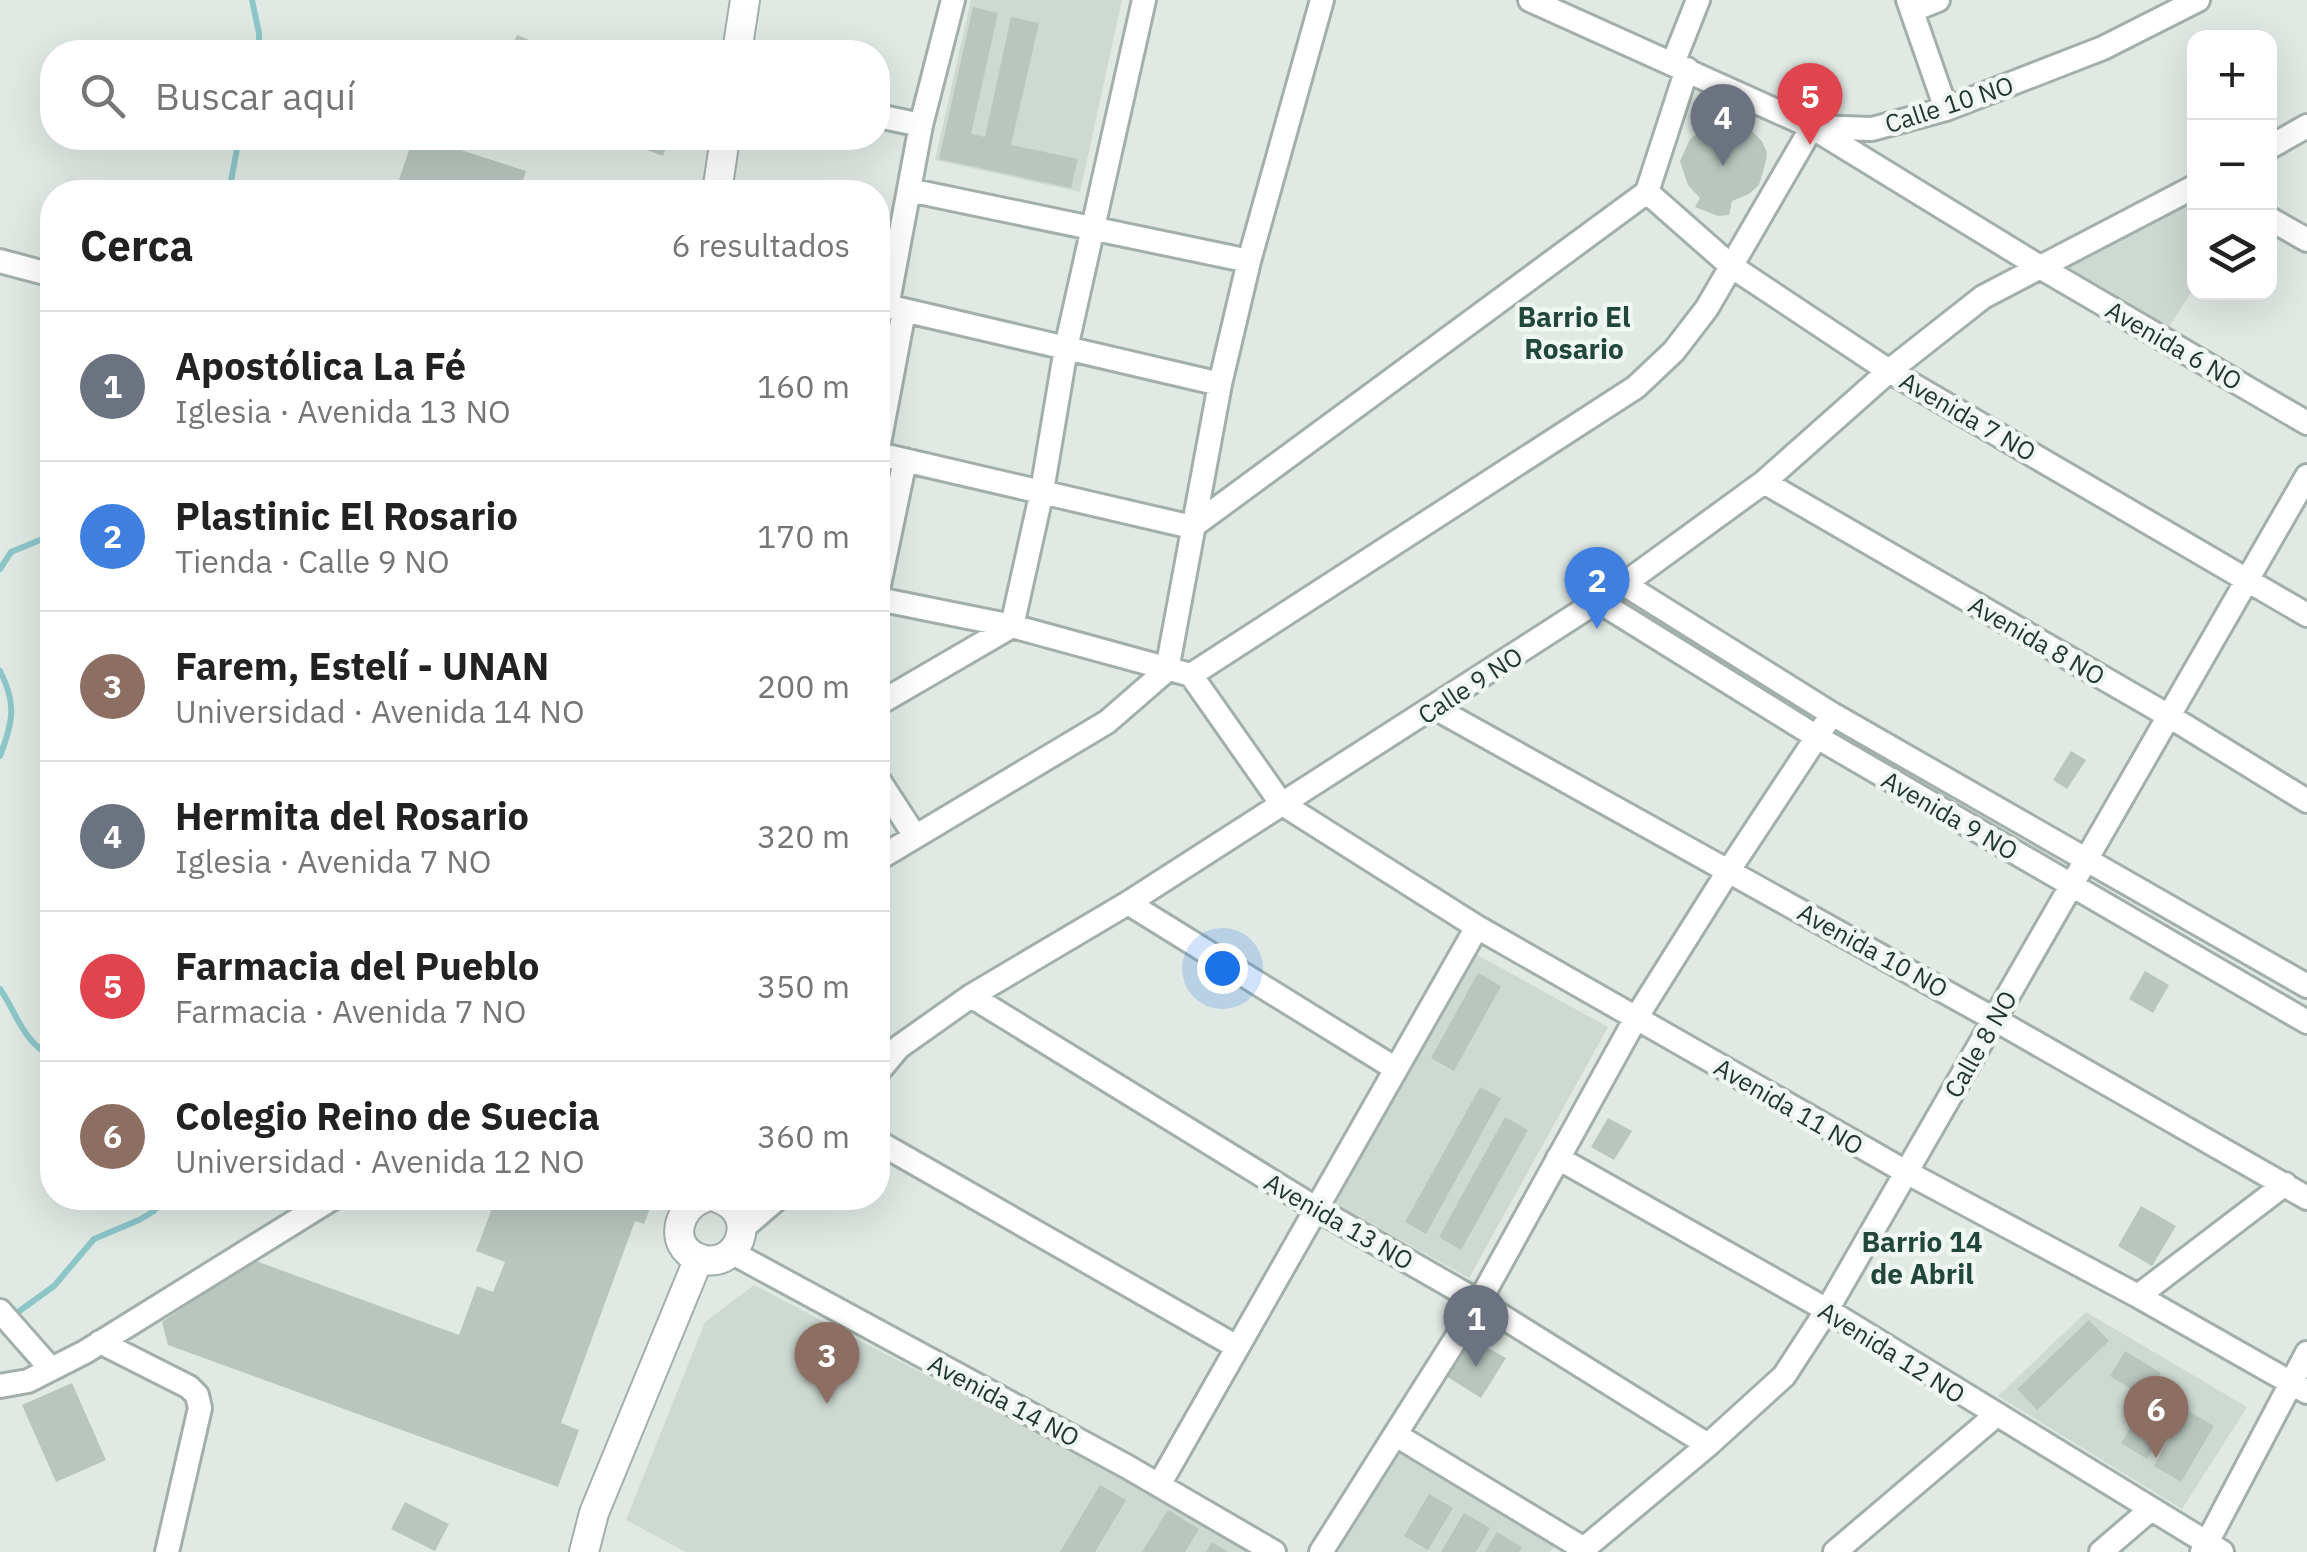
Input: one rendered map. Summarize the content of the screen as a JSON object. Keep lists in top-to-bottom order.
{
  "streets": {
    "street": [
      "Calle 10 NO",
      "Avenida 6 NO",
      "Avenida 7 NO",
      "Avenida 8 NO",
      "Calle 9 NO",
      "Avenida 9 NO",
      "Avenida 10 NO",
      "Calle 8 NO",
      "Avenida 11 NO",
      "Avenida 13 NO",
      "Avenida 12 NO",
      "Avenida 14 NO"
    ]
  },
  "crossings": [
    ["Avenida 6 NO", "Calle 9 NO"],
    ["Avenida 7 NO", "Calle 9 NO"],
    ["Avenida 7 NO", "Calle 8 NO"],
    ["Avenida 8 NO", "Calle 9 NO"],
    ["Avenida 8 NO", "Calle 8 NO"],
    ["Calle 9 NO", "Avenida 9 NO"],
    ["Calle 9 NO", "Avenida 10 NO"],
    ["Calle 9 NO", "Avenida 11 NO"],
    ["Calle 9 NO", "Avenida 13 NO"],
    ["Avenida 9 NO", "Calle 8 NO"],
    ["Avenida 10 NO", "Calle 8 NO"],
    ["Calle 8 NO", "Avenida 11 NO"],
    ["Calle 8 NO", "Avenida 13 NO"],
    ["Calle 8 NO", "Avenida 12 NO"]
  ],
  "districts": ["Barrio El Rosario", "Barrio 14 de Abril"],
  "page": {
    "map_buttons": ["+", "−"],
    "search": "Buscar aquí",
    "pins": [
      "5",
      "4",
      "2",
      "1",
      "3",
      "6"
    ],
    "heading": ["Cerca", "6 resultados"],
    "list": [
      {
        "mark": "1",
        "name": "Apostólica La Fé",
        "note": "Iglesia · Avenida 13 NO",
        "value": "160 m"
      },
      {
        "mark": "2",
        "name": "Plastinic El Rosario",
        "note": "Tienda · Calle 9 NO",
        "value": "170 m"
      },
      {
        "mark": "3",
        "name": "Farem, Estelí - UNAN",
        "note": "Universidad · Avenida 14 NO",
        "value": "200 m"
      },
      {
        "mark": "4",
        "name": "Hermita del Rosario",
        "note": "Iglesia · Avenida 7 NO",
        "value": "320 m"
      },
      {
        "mark": "5",
        "name": "Farmacia del Pueblo",
        "note": "Farmacia · Avenida 7 NO",
        "value": "350 m"
      },
      {
        "mark": "6",
        "name": "Colegio Reino de Suecia",
        "note": "Universidad · Avenida 12 NO",
        "value": "360 m"
      }
    ]
  }
}
